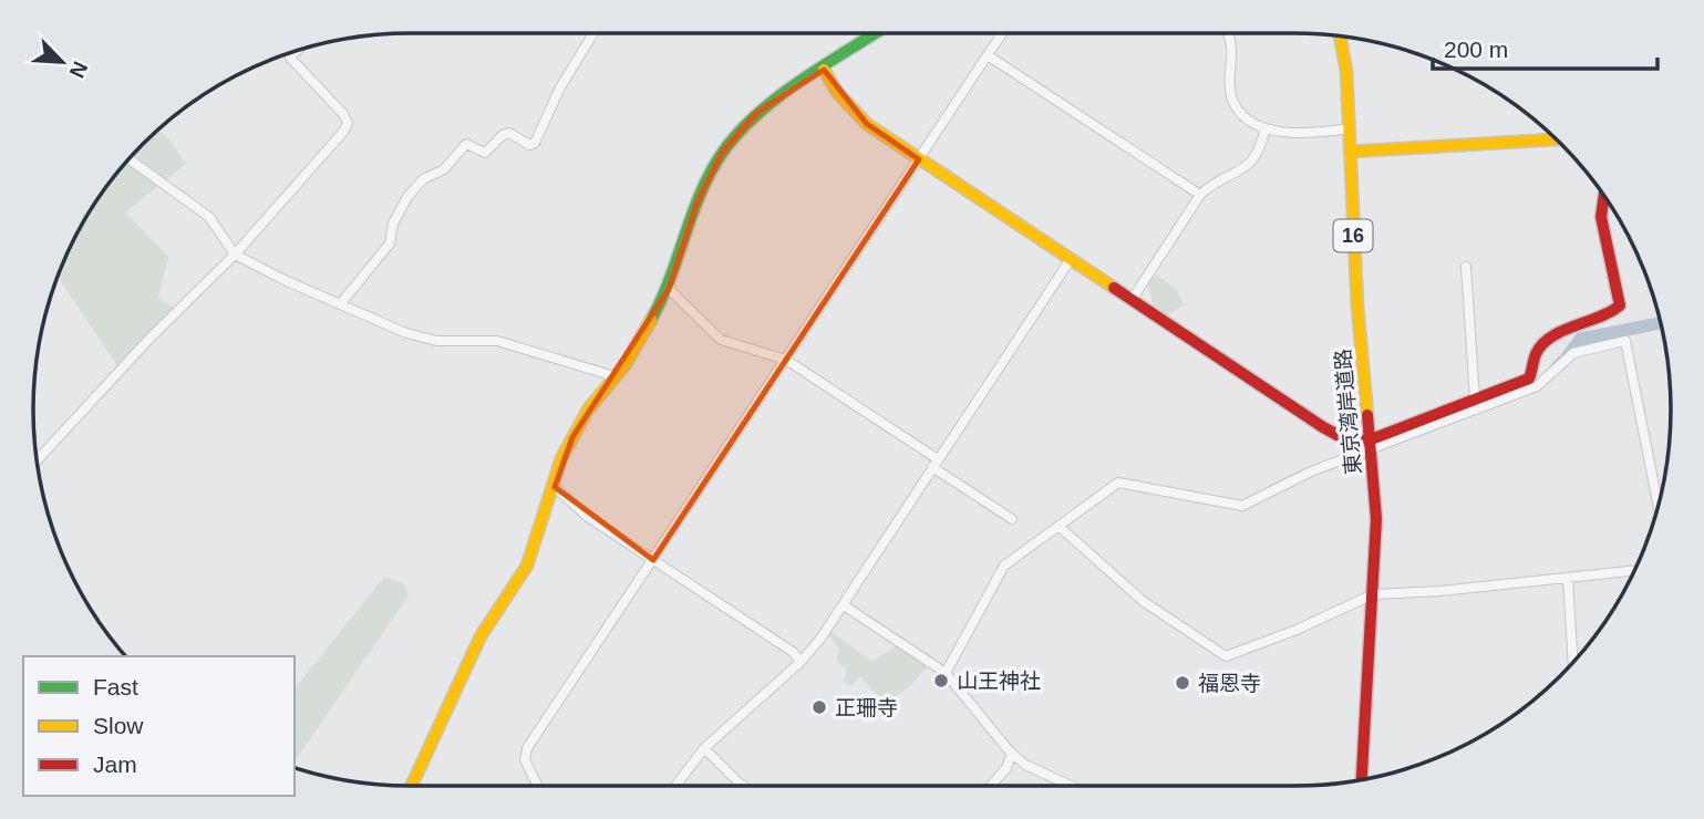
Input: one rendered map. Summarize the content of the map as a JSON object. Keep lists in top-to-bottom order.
{
  "streets": {
    "main road": ["16", "東京湾岸道路"]
  },
  "places": ["山王神社", "福恩寺", "正珊寺"],
  "legend": ["Fast", "Slow", "Jam"],
  "scale_bar": "200 m",
  "north": "bottom right"
}
